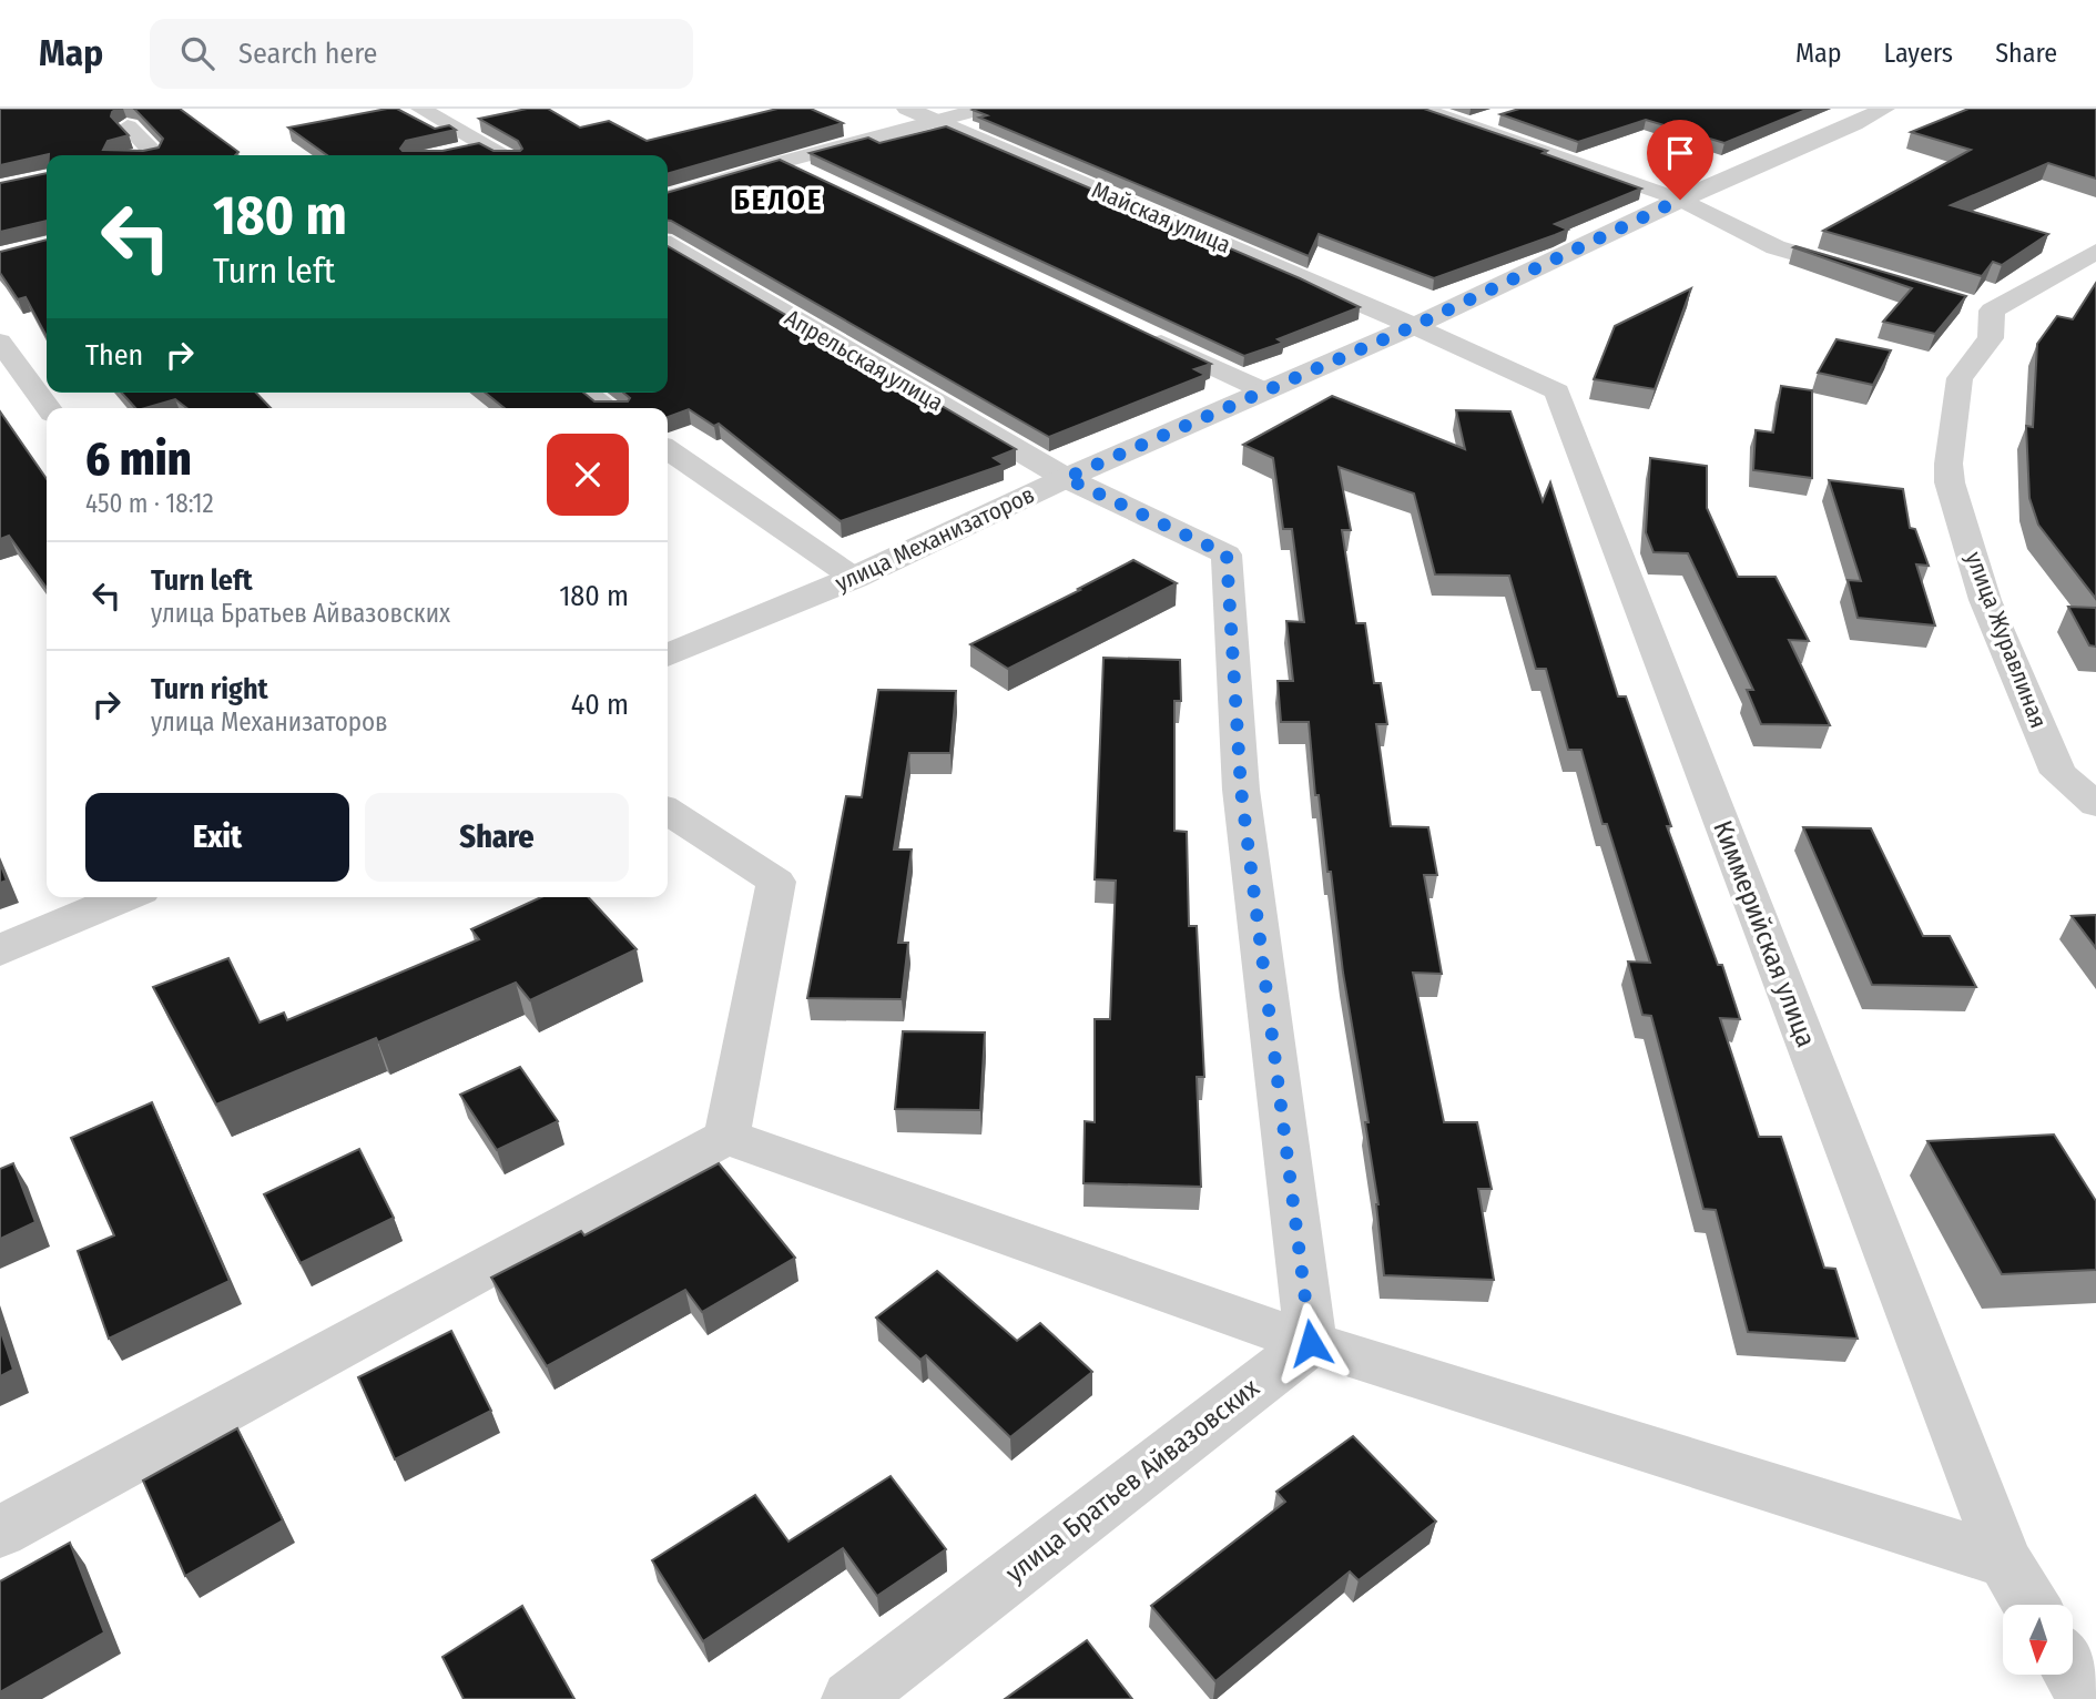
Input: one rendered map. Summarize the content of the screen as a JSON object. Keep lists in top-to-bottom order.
{
  "streets": {
    "street": [
      "Майская улица",
      "Апрельская улица",
      "улица Механизаторов",
      "улица Журавлиная",
      "Киммерийская улица",
      "улица Братьев Айвазовских"
    ]
  },
  "crossings": [
    ["Майская улица", "улица Механизаторов"],
    ["Майская улица", "Киммерийская улица"],
    ["Апрельская улица", "улица Механизаторов"],
    ["улица Механизаторов", "Киммерийская улица"]
  ],
  "districts": ["БЕЛОЕ"],
  "north": "bottom",
  "page": {
    "header": "Map",
    "search": "Search here",
    "nav": ["Map", "Layers", "Share"],
    "turn": ["180 m", "Turn left"],
    "then": "Then",
    "heading": ["6 min", "450 m · 18:12"],
    "list": [
      {
        "name": "Turn left",
        "note": "улица Братьев Айвазовских",
        "value": "180 m"
      },
      {
        "name": "Turn right",
        "note": "улица Механизаторов",
        "value": "40 m"
      }
    ],
    "buttons": ["Exit", "Share"]
  }
}
